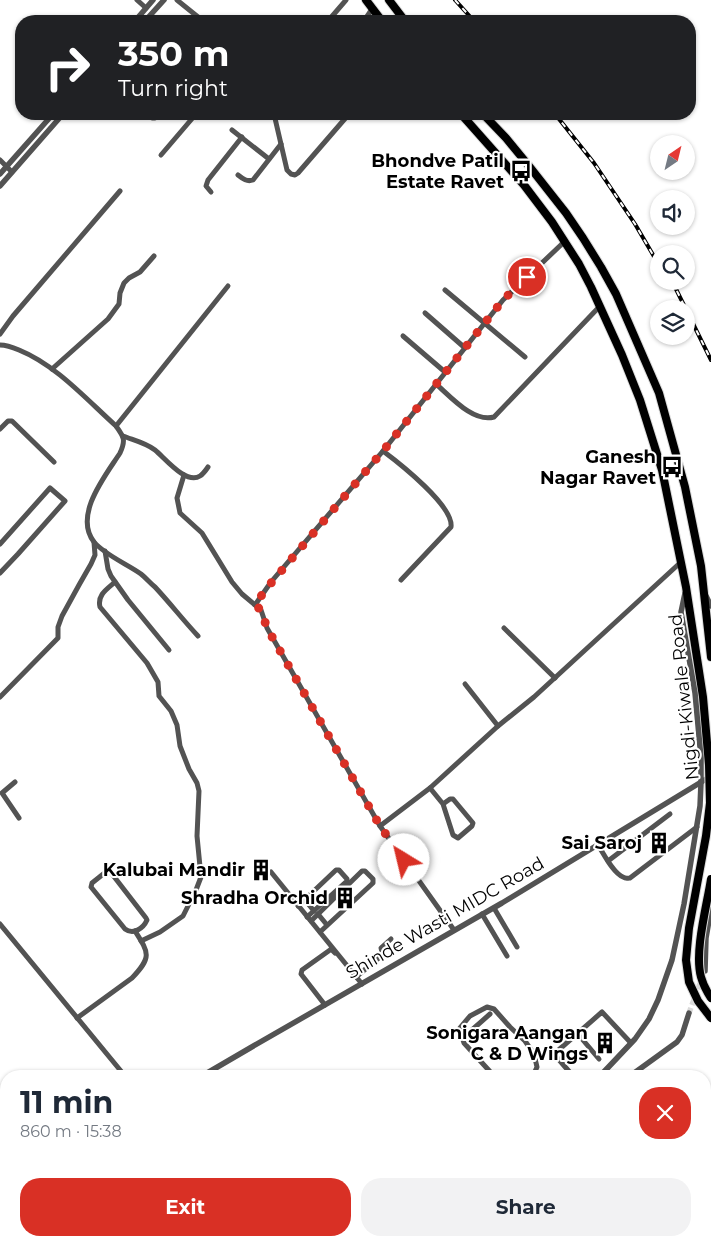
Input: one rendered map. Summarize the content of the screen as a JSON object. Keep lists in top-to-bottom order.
{
  "streets": {
    "main road": ["Nigdi-Kiwale Road"],
    "street": ["Shinde Wasti MIDC Road"]
  },
  "places": {
    "bus stop": ["Bhondve Patil Estate Ravet", "Ganesh Nagar Ravet"],
    "building": [
      "Sai Saroj",
      "Kalubai Mandir",
      "Shradha Orchid",
      "Sonigara Aangan C & D Wings"
    ]
  },
  "north": "top right",
  "page": {
    "turn": ["350 m", "Turn right"],
    "heading": ["11 min", "860 m · 15:38"],
    "buttons": ["Exit", "Share"]
  }
}
